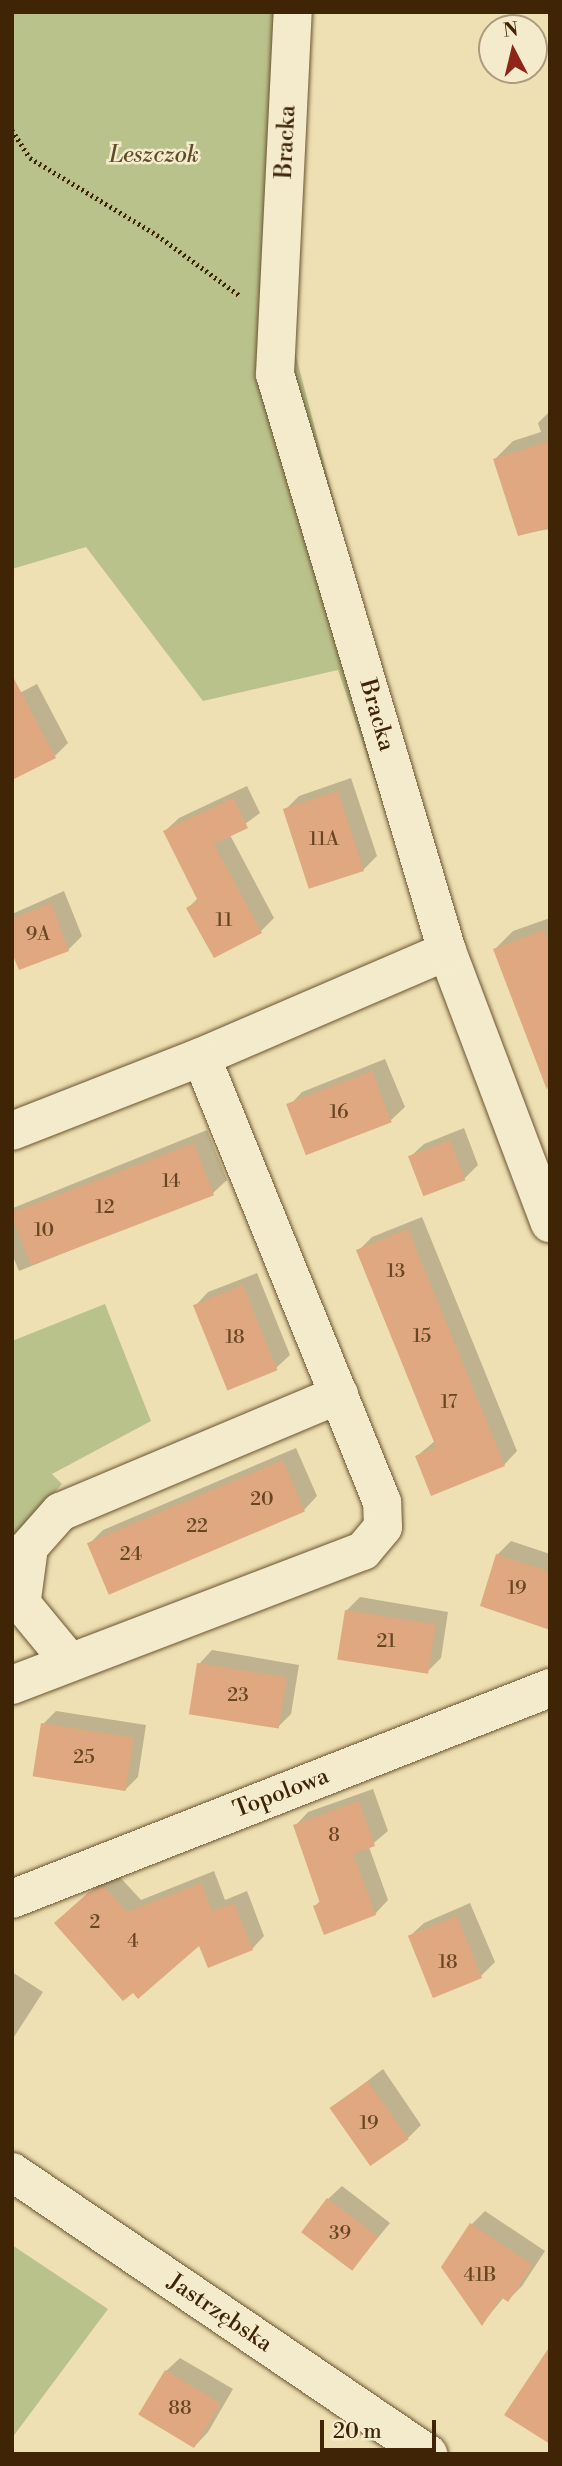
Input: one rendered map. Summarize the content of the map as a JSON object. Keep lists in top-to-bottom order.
{
  "streets": {
    "street": ["Bracka", "Topolowa", "Jastrzębska"]
  },
  "parks": ["Leszczok"],
  "house_numbers": [
    "11A",
    "11",
    "9A",
    "16",
    "14",
    "12",
    "10",
    "13",
    "15",
    "18",
    "17",
    "20",
    "22",
    "24",
    "19",
    "21",
    "23",
    "25",
    "8",
    "2",
    "4",
    "18",
    "19",
    "39",
    "41B",
    "88"
  ],
  "scale_bar": "20 m",
  "north": "top"
}
